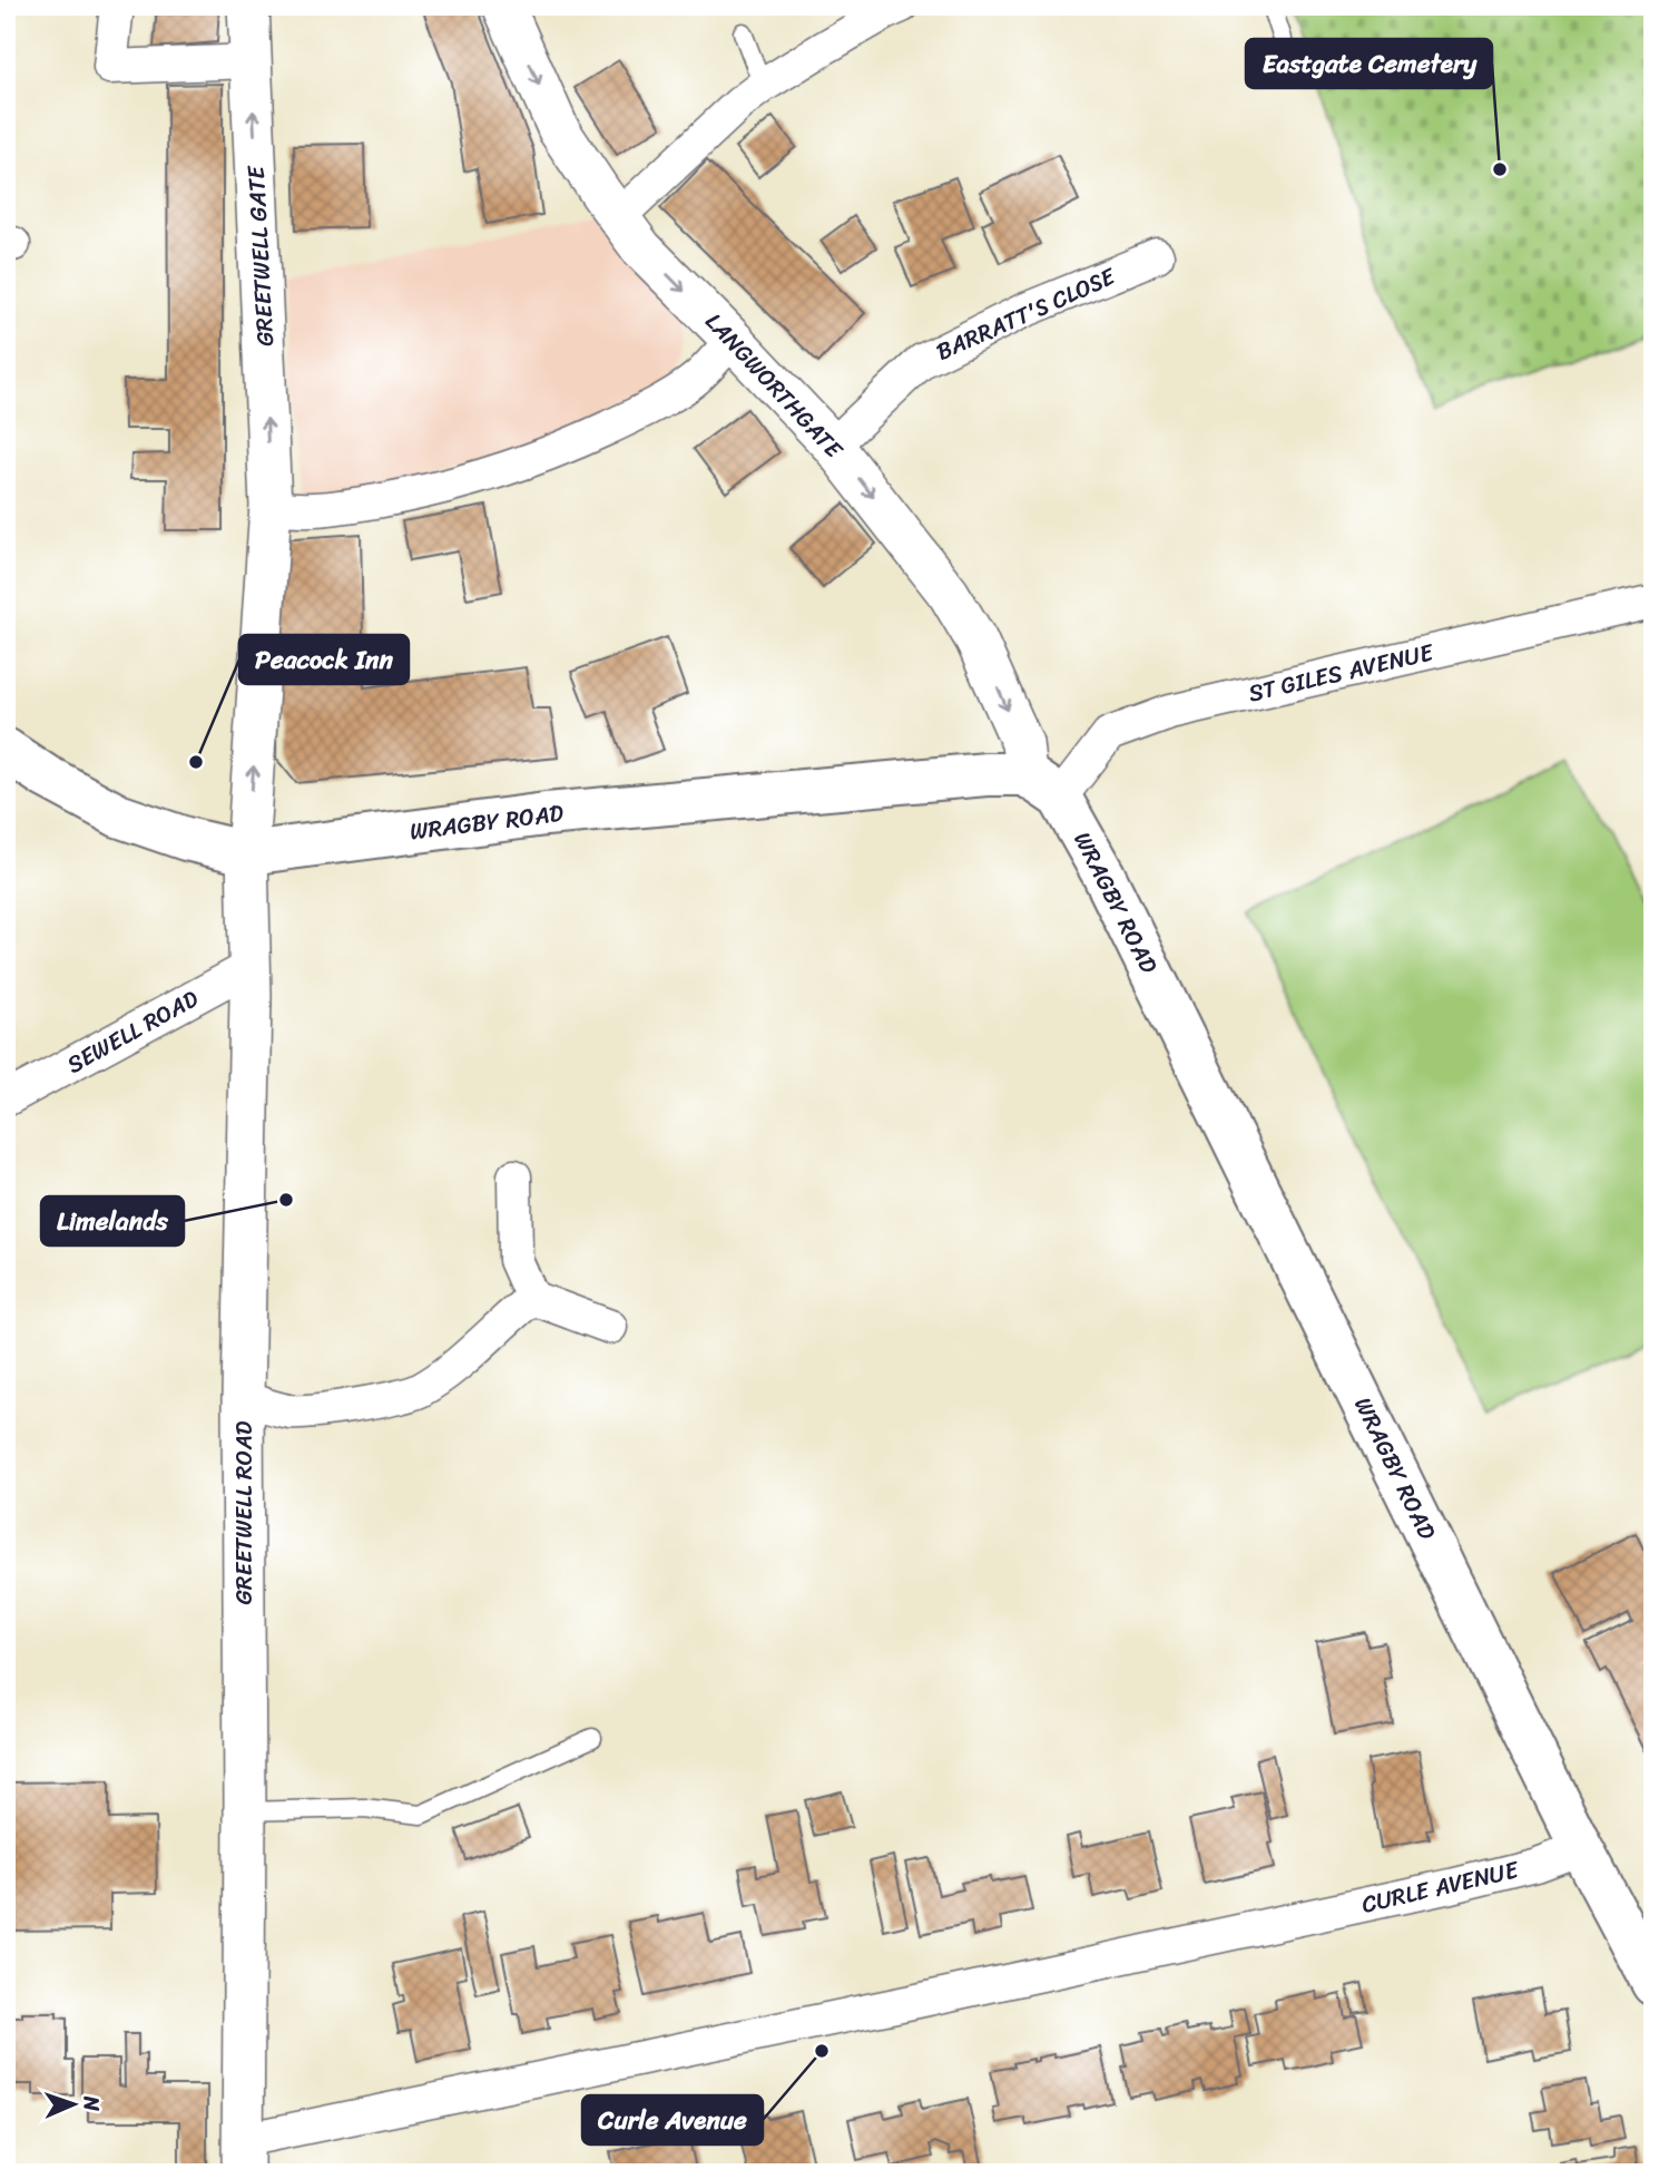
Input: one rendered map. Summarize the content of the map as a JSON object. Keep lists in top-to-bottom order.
{
  "streets": {
    "main road": ["WRAGBY ROAD"],
    "street": [
      "GREETWELL GATE",
      "BARRATT'S CLOSE",
      "LANGWORTHGATE",
      "ST GILES AVENUE",
      "SEWELL ROAD",
      "GREETWELL ROAD",
      "CURLE AVENUE"
    ]
  },
  "crossings": [
    ["GREETWELL GATE", "WRAGBY ROAD"],
    ["GREETWELL GATE", "GREETWELL ROAD"],
    ["BARRATT'S CLOSE", "LANGWORTHGATE"],
    ["LANGWORTHGATE", "WRAGBY ROAD"],
    ["ST GILES AVENUE", "WRAGBY ROAD"],
    ["WRAGBY ROAD", "GREETWELL ROAD"],
    ["WRAGBY ROAD", "CURLE AVENUE"],
    ["SEWELL ROAD", "GREETWELL ROAD"],
    ["GREETWELL ROAD", "CURLE AVENUE"]
  ],
  "one_way": ["GREETWELL GATE", "LANGWORTHGATE"],
  "places": [
    "Eastgate Cemetery",
    "Peacock Inn",
    "Limelands",
    "Curle Avenue"
  ],
  "north": "right"
}
